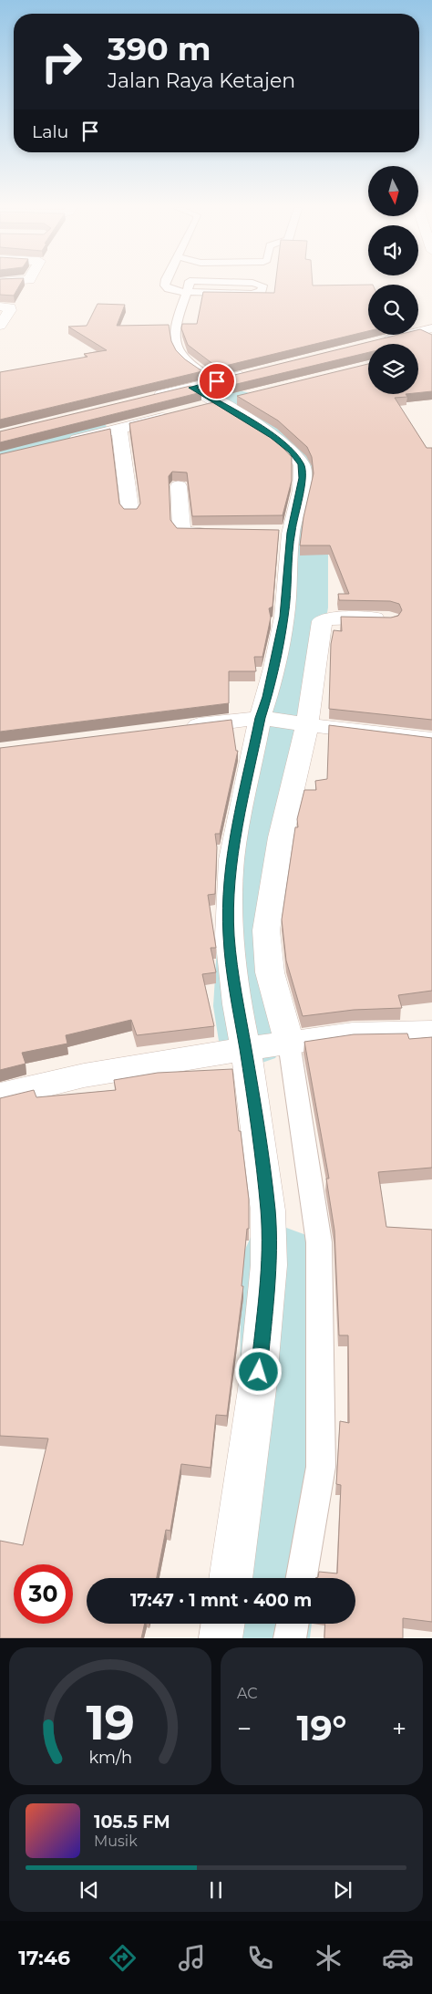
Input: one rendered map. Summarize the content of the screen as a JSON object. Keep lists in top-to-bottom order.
{
  "north": "bottom",
  "page": {
    "turn": ["390 m", "Jalan Raya Ketajen"],
    "then": "Lalu",
    "limit": "30",
    "trip": "17:47 · 1 mnt · 400 m",
    "tile": "AC",
    "heat": ["−", "19°", "+"],
    "song": ["105.5 FM", "Musik"],
    "tabs": "17:46",
    "gauge": ["19", "km/h"]
  }
}
